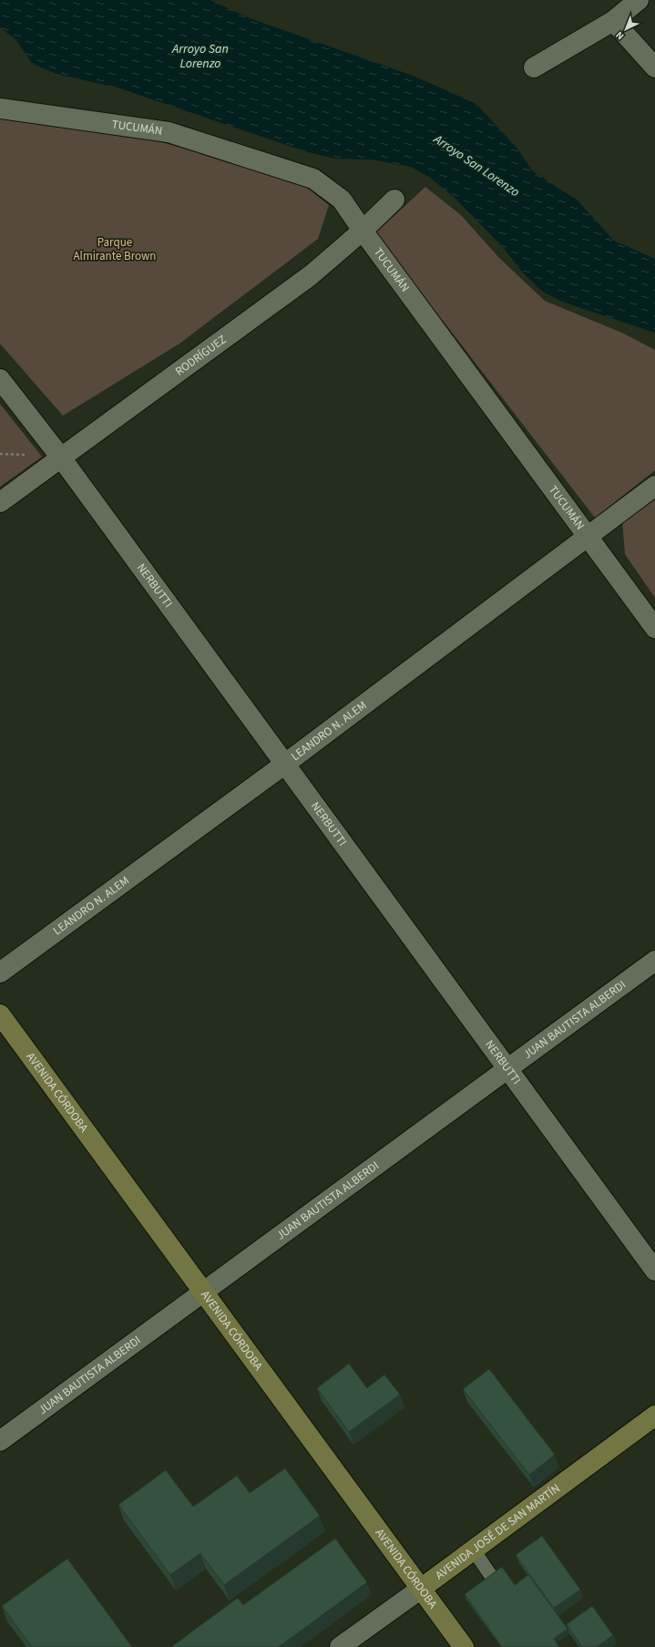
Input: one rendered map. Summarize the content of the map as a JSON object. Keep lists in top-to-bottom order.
{
  "streets": {
    "main road": ["AVENIDA CÓRDOBA", "AVENIDA JOSÉ DE SAN MARTÍN"],
    "street": [
      "TUCUMÁN",
      "RODRÍGUEZ",
      "NERBUTTI",
      "LEANDRO N. ALEM",
      "JUAN BAUTISTA ALBERDI"
    ]
  },
  "crossings": [
    ["TUCUMÁN", "RODRÍGUEZ"],
    ["TUCUMÁN", "LEANDRO N. ALEM"],
    ["RODRÍGUEZ", "NERBUTTI"],
    ["NERBUTTI", "LEANDRO N. ALEM"],
    ["NERBUTTI", "JUAN BAUTISTA ALBERDI"],
    ["JUAN BAUTISTA ALBERDI", "AVENIDA CÓRDOBA"],
    ["AVENIDA CÓRDOBA", "AVENIDA JOSÉ DE SAN MARTÍN"]
  ],
  "water": ["Arroyo San Lorenzo"],
  "parks": ["Parque Almirante Brown"],
  "north": "bottom left"
}
